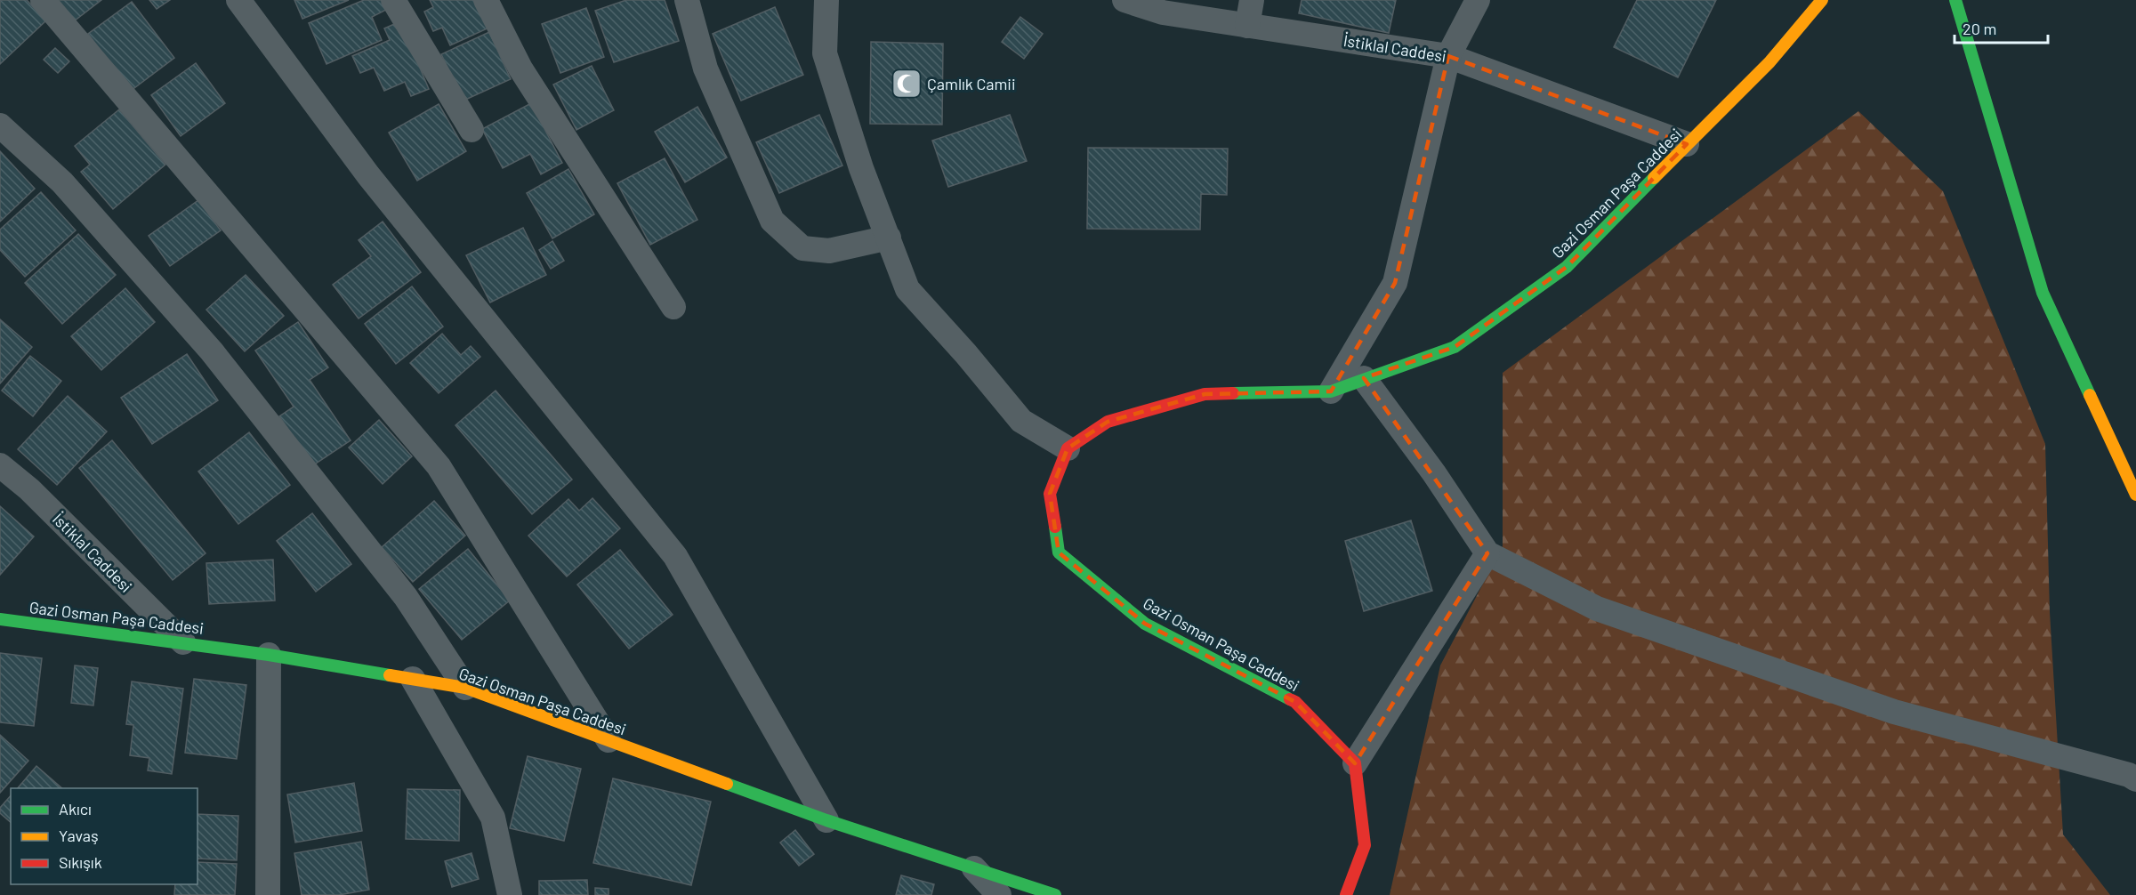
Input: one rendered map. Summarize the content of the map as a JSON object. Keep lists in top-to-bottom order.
{
  "streets": {
    "street": ["İstiklal Caddesi", "Gazi Osman Paşa Caddesi"]
  },
  "crossings": [
    ["İstiklal Caddesi", "Gazi Osman Paşa Caddesi"]
  ],
  "places": {
    "mosque": ["Çamlık Camii"]
  },
  "legend": ["Akıcı", "Yavaş", "Sıkışık"],
  "scale_bar": "20 m"
}
